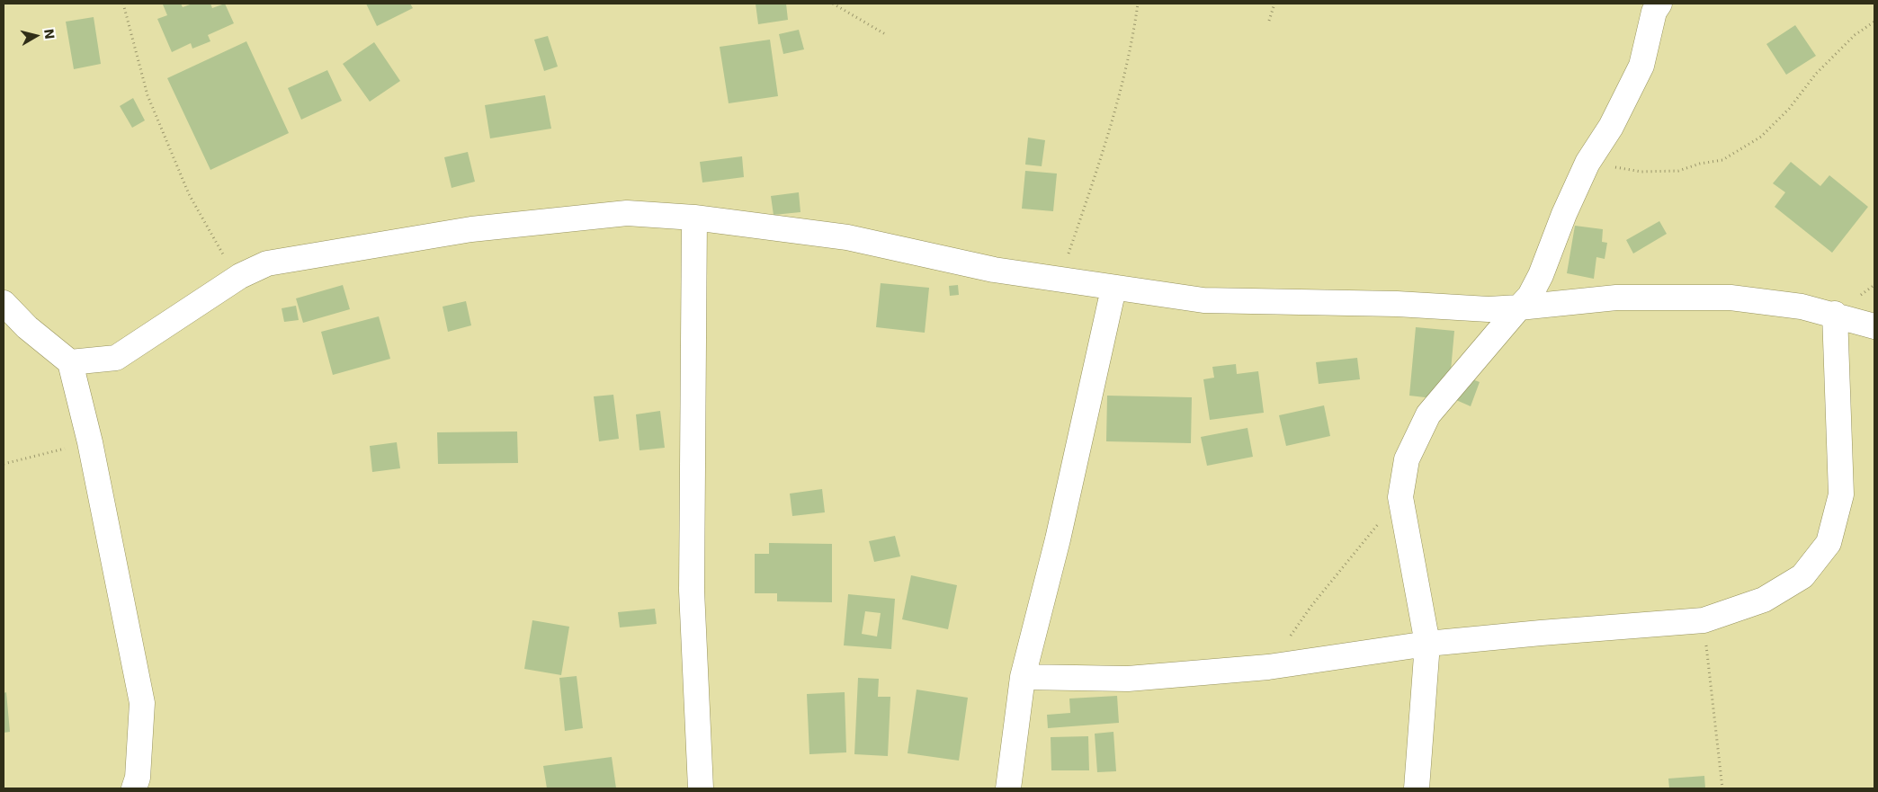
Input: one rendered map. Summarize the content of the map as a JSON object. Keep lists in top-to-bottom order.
{
  "north": "right"
}
